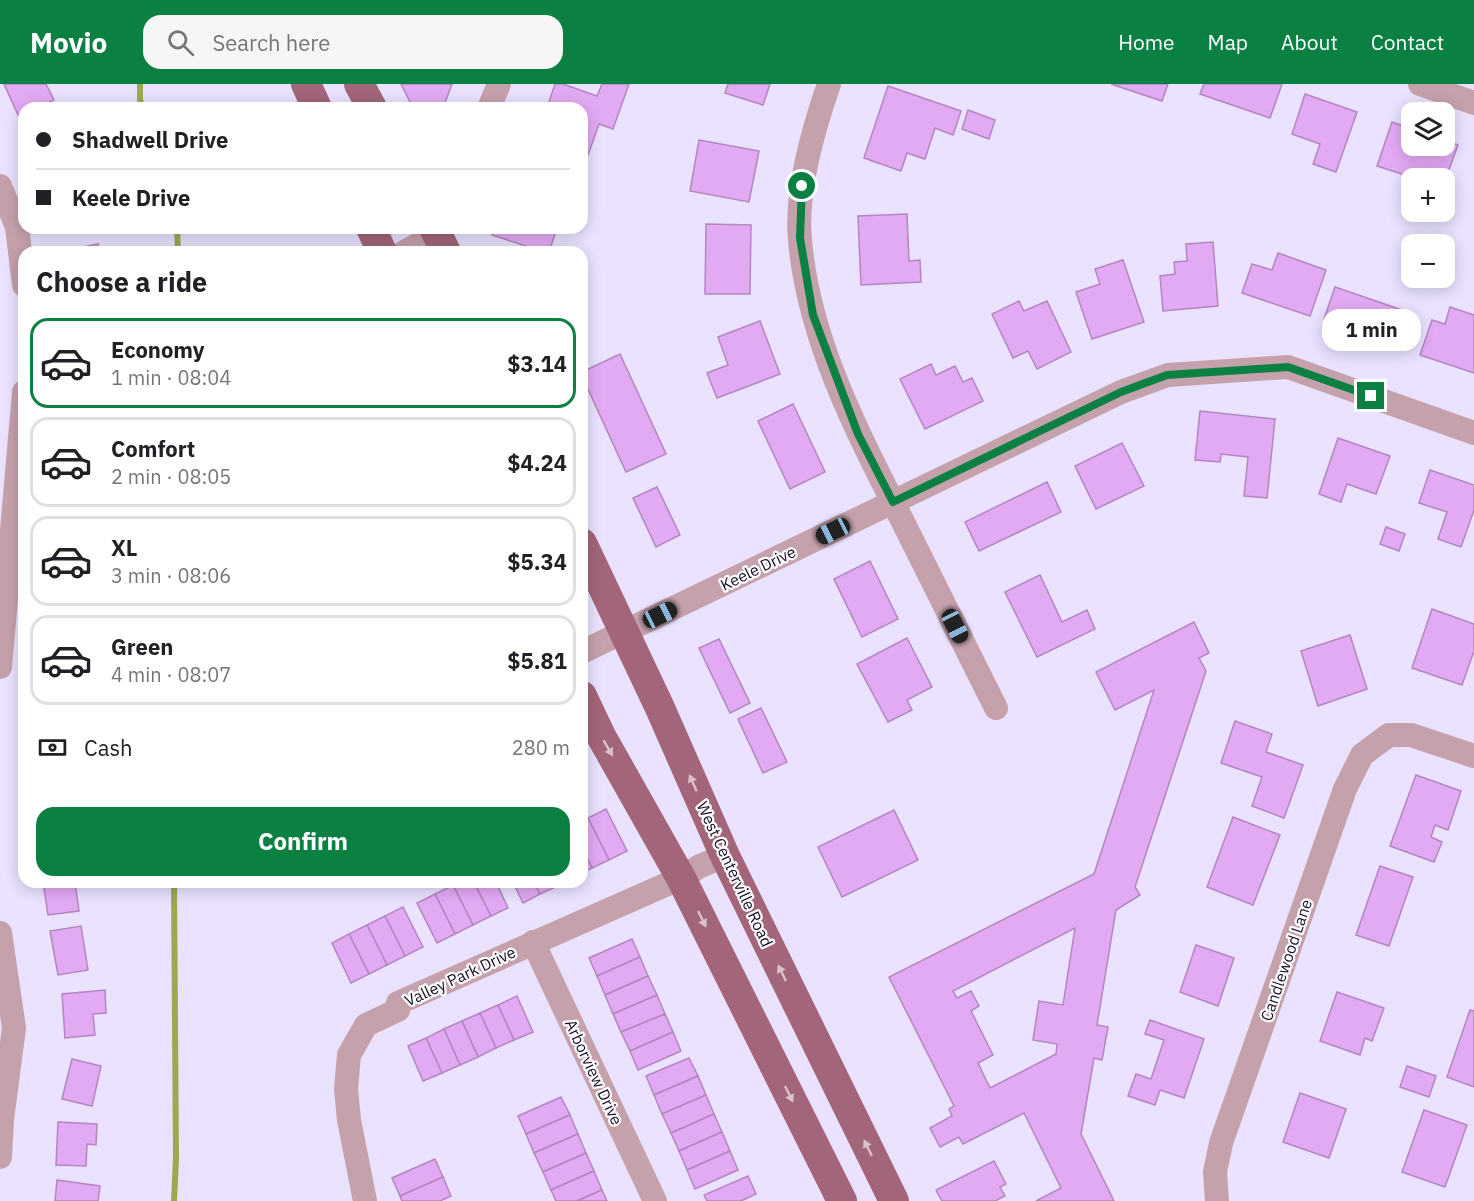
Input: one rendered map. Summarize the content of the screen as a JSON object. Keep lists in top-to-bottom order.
{
  "streets": {
    "main road": ["West Centerville Road"],
    "street": [
      "Keele Drive",
      "Candlewood Lane",
      "Valley Park Drive",
      "Arborview Drive"
    ]
  },
  "crossings": [
    ["Keele Drive", "West Centerville Road"],
    ["West Centerville Road", "Valley Park Drive"],
    ["Valley Park Drive", "Arborview Drive"]
  ],
  "page": {
    "header": "Movio",
    "search": "Search here",
    "nav": [
      "Home",
      "Map",
      "About",
      "Contact"
    ],
    "map_buttons": ["+", "−"],
    "banner": ["Shadwell Drive", "Keele Drive"],
    "heading": "Choose a ride",
    "bubble": "1 min",
    "list": [
      {
        "name": "Economy",
        "note": "1 min · 08:04",
        "value": "$3.14"
      },
      {
        "name": "Comfort",
        "note": "2 min · 08:05",
        "value": "$4.24"
      },
      {
        "name": "XL",
        "note": "3 min · 08:06",
        "value": "$5.34"
      },
      {
        "name": "Green",
        "note": "4 min · 08:07",
        "value": "$5.81"
      }
    ],
    "pay": ["Cash", "280 m"],
    "buttons": "Confirm"
  }
}
